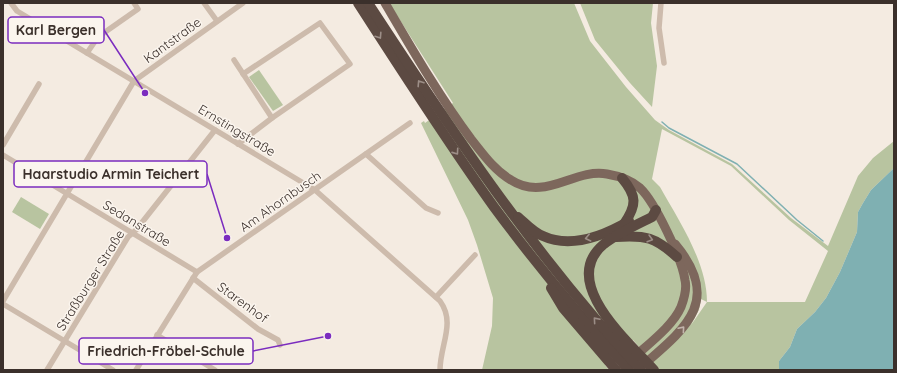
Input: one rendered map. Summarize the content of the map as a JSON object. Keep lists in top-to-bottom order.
{
  "streets": {
    "street": [
      "Kantstraße",
      "Ernstingstraße",
      "Am Ahornbusch",
      "Sedanstraße",
      "Straßburger Straße",
      "Starenhof"
    ]
  },
  "crossings": [
    ["Kantstraße", "Ernstingstraße"],
    ["Ernstingstraße", "Am Ahornbusch"],
    ["Ernstingstraße", "Straßburger Straße"],
    ["Am Ahornbusch", "Sedanstraße"],
    ["Am Ahornbusch", "Starenhof"],
    ["Sedanstraße", "Straßburger Straße"]
  ],
  "places": ["Karl Bergen", "Haarstudio Armin Teichert", "Friedrich-Fröbel-Schule"]
}
